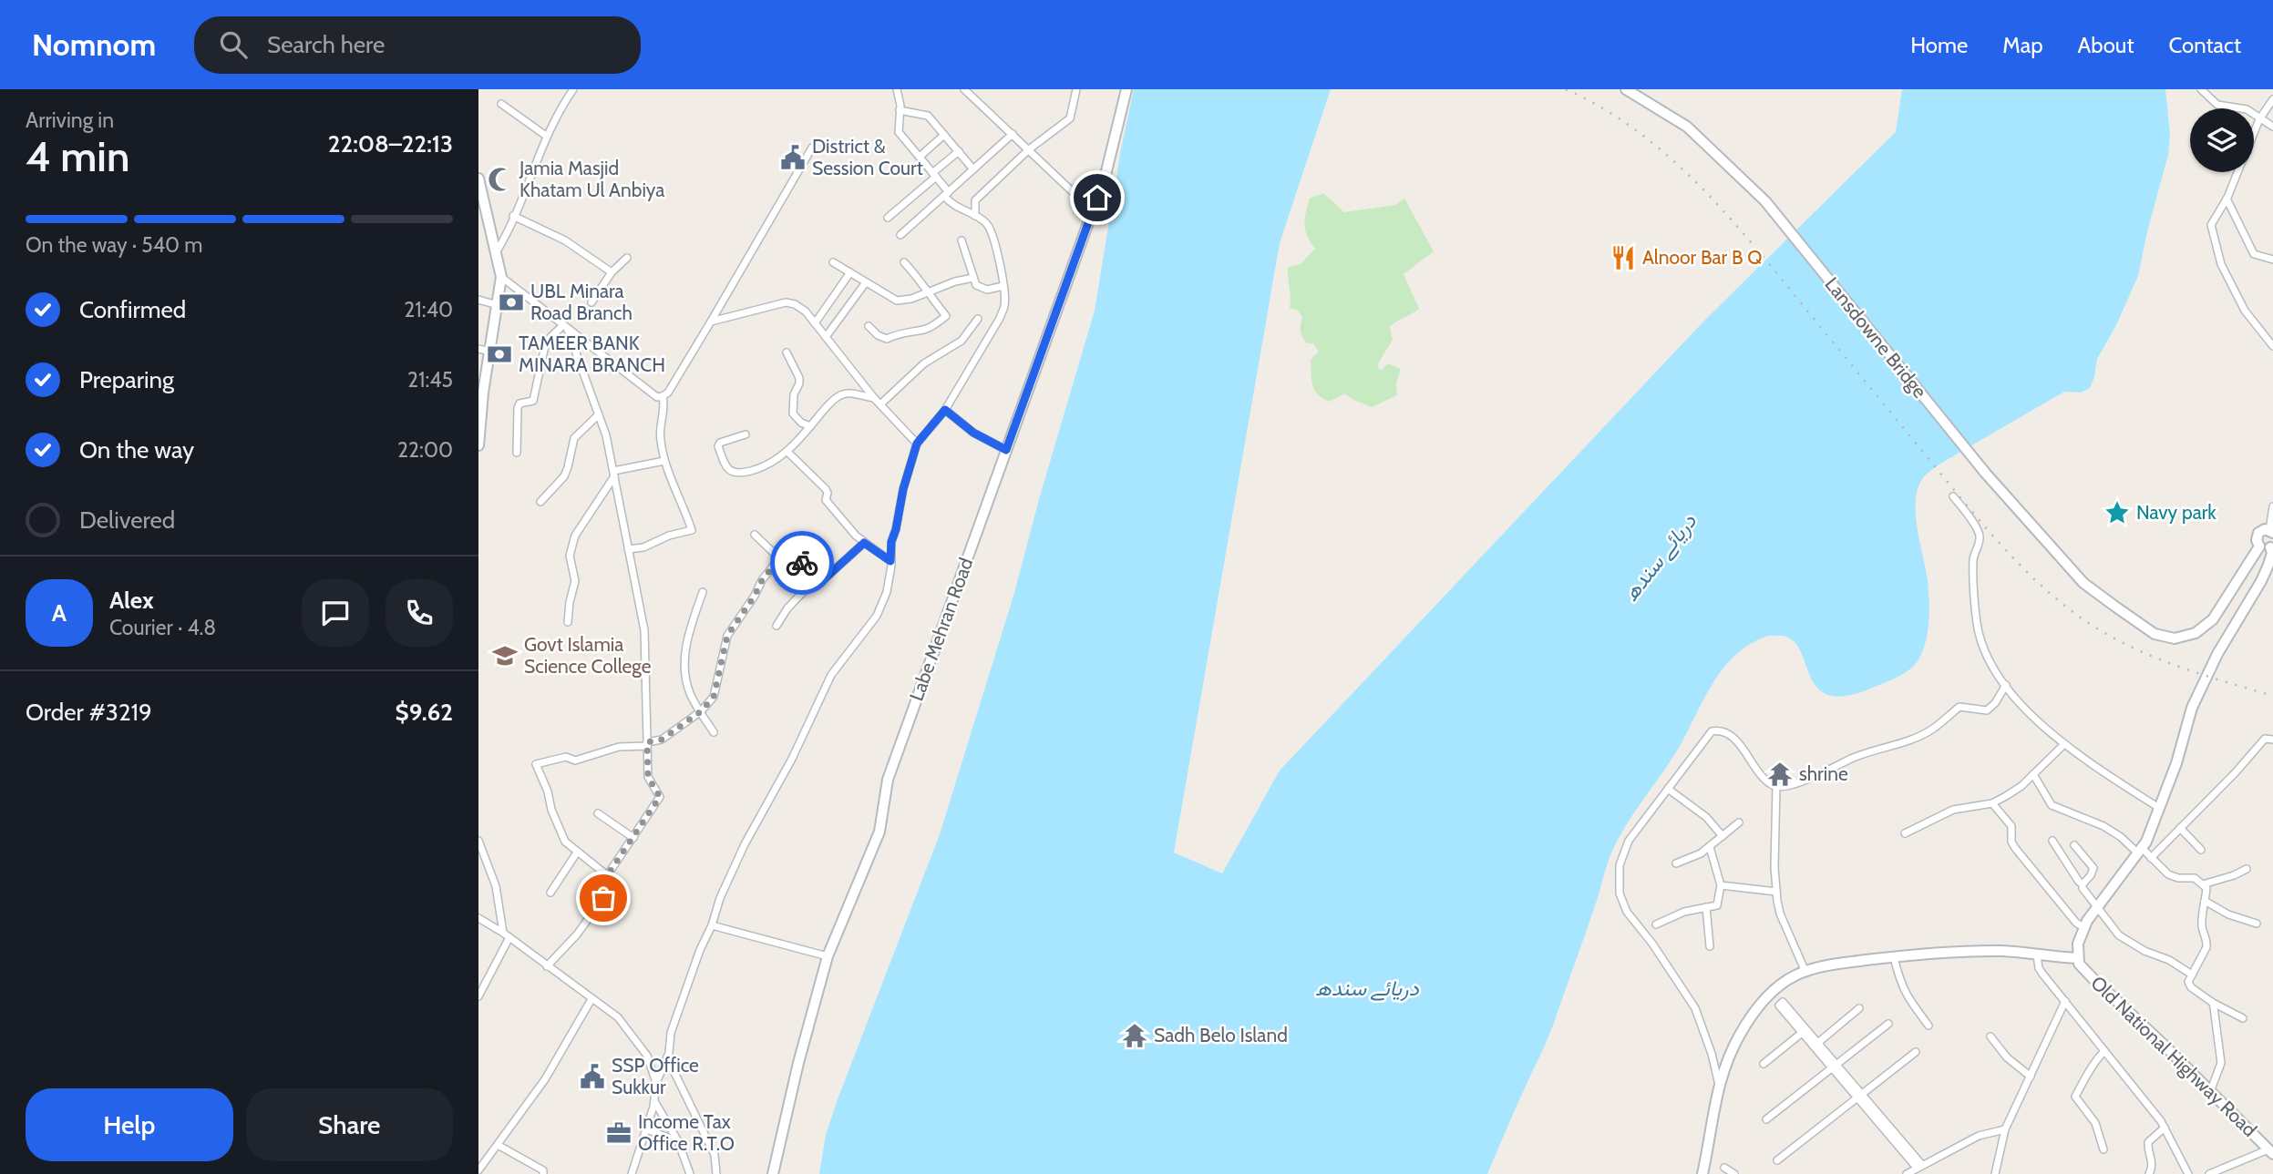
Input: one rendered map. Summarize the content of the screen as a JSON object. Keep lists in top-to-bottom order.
{
  "streets": {
    "main road": ["Lansdowne Bridge", "Labe Mehran Road", "Old National Highway Road"]
  },
  "crossings": [
    ["Lansdowne Bridge", "Old National Highway Road"]
  ],
  "water": ["دریائے سندھ"],
  "places": {
    "public building": ["District & Session Court", "SSP Office Sukkur"],
    "mosque": ["Jamia Masjid Khatam Ul Anbiya"],
    "restaurant": ["Alnoor Bar B Q"],
    "bank": ["UBL Minara Road Branch", "TAMEER BANK MINARA BRANCH"],
    "place": ["Navy park"],
    "school or university": ["Govt Islamia Science College"],
    "temple": ["shrine", "Sadh Belo Island"],
    "office": ["Income Tax Office R.T.O"]
  },
  "page": {
    "header": "Nomnom",
    "search": "Search here",
    "nav": [
      "Home",
      "Map",
      "About",
      "Contact"
    ],
    "heading": ["4 min", "Arriving in", "22:08–22:13"],
    "panel": [
      "Alex",
      "Courier · 4.8",
      "Order #3219",
      "$9.62"
    ],
    "bar": "On the way · 540 m",
    "list": [
      ["Confirmed", "21:40"],
      ["Preparing", "21:45"],
      ["On the way", "22:00"],
      "Delivered"
    ],
    "round": "A",
    "buttons": ["Help", "Share"]
  }
}
